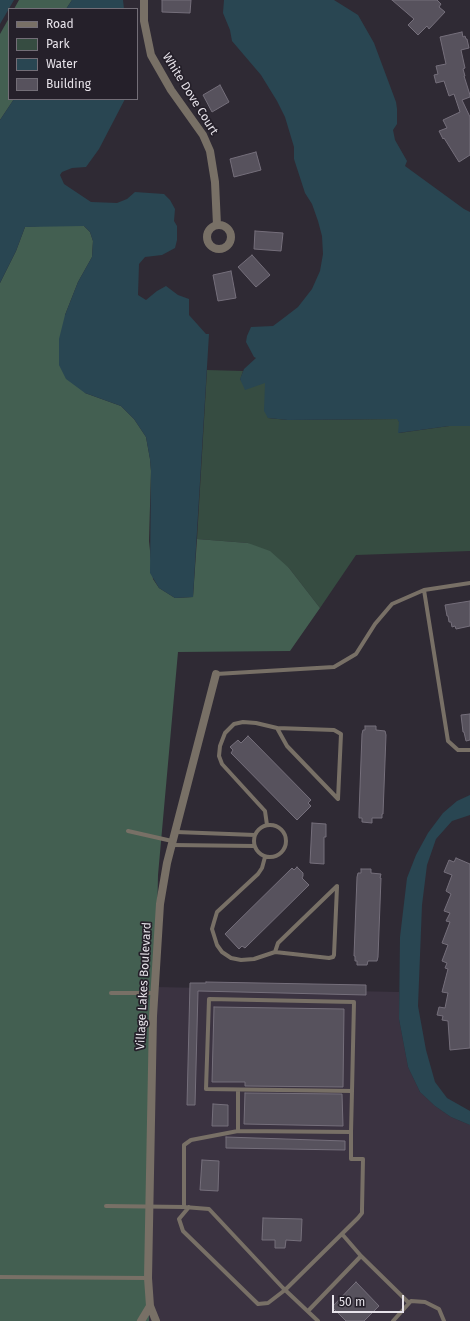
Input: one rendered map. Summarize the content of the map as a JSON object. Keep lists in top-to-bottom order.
{
  "streets": {
    "street": ["White Dove Court", "Village Lakes Boulevard"]
  },
  "legend": [
    "Road",
    "Park",
    "Water",
    "Building"
  ],
  "scale_bar": "50 m"
}
